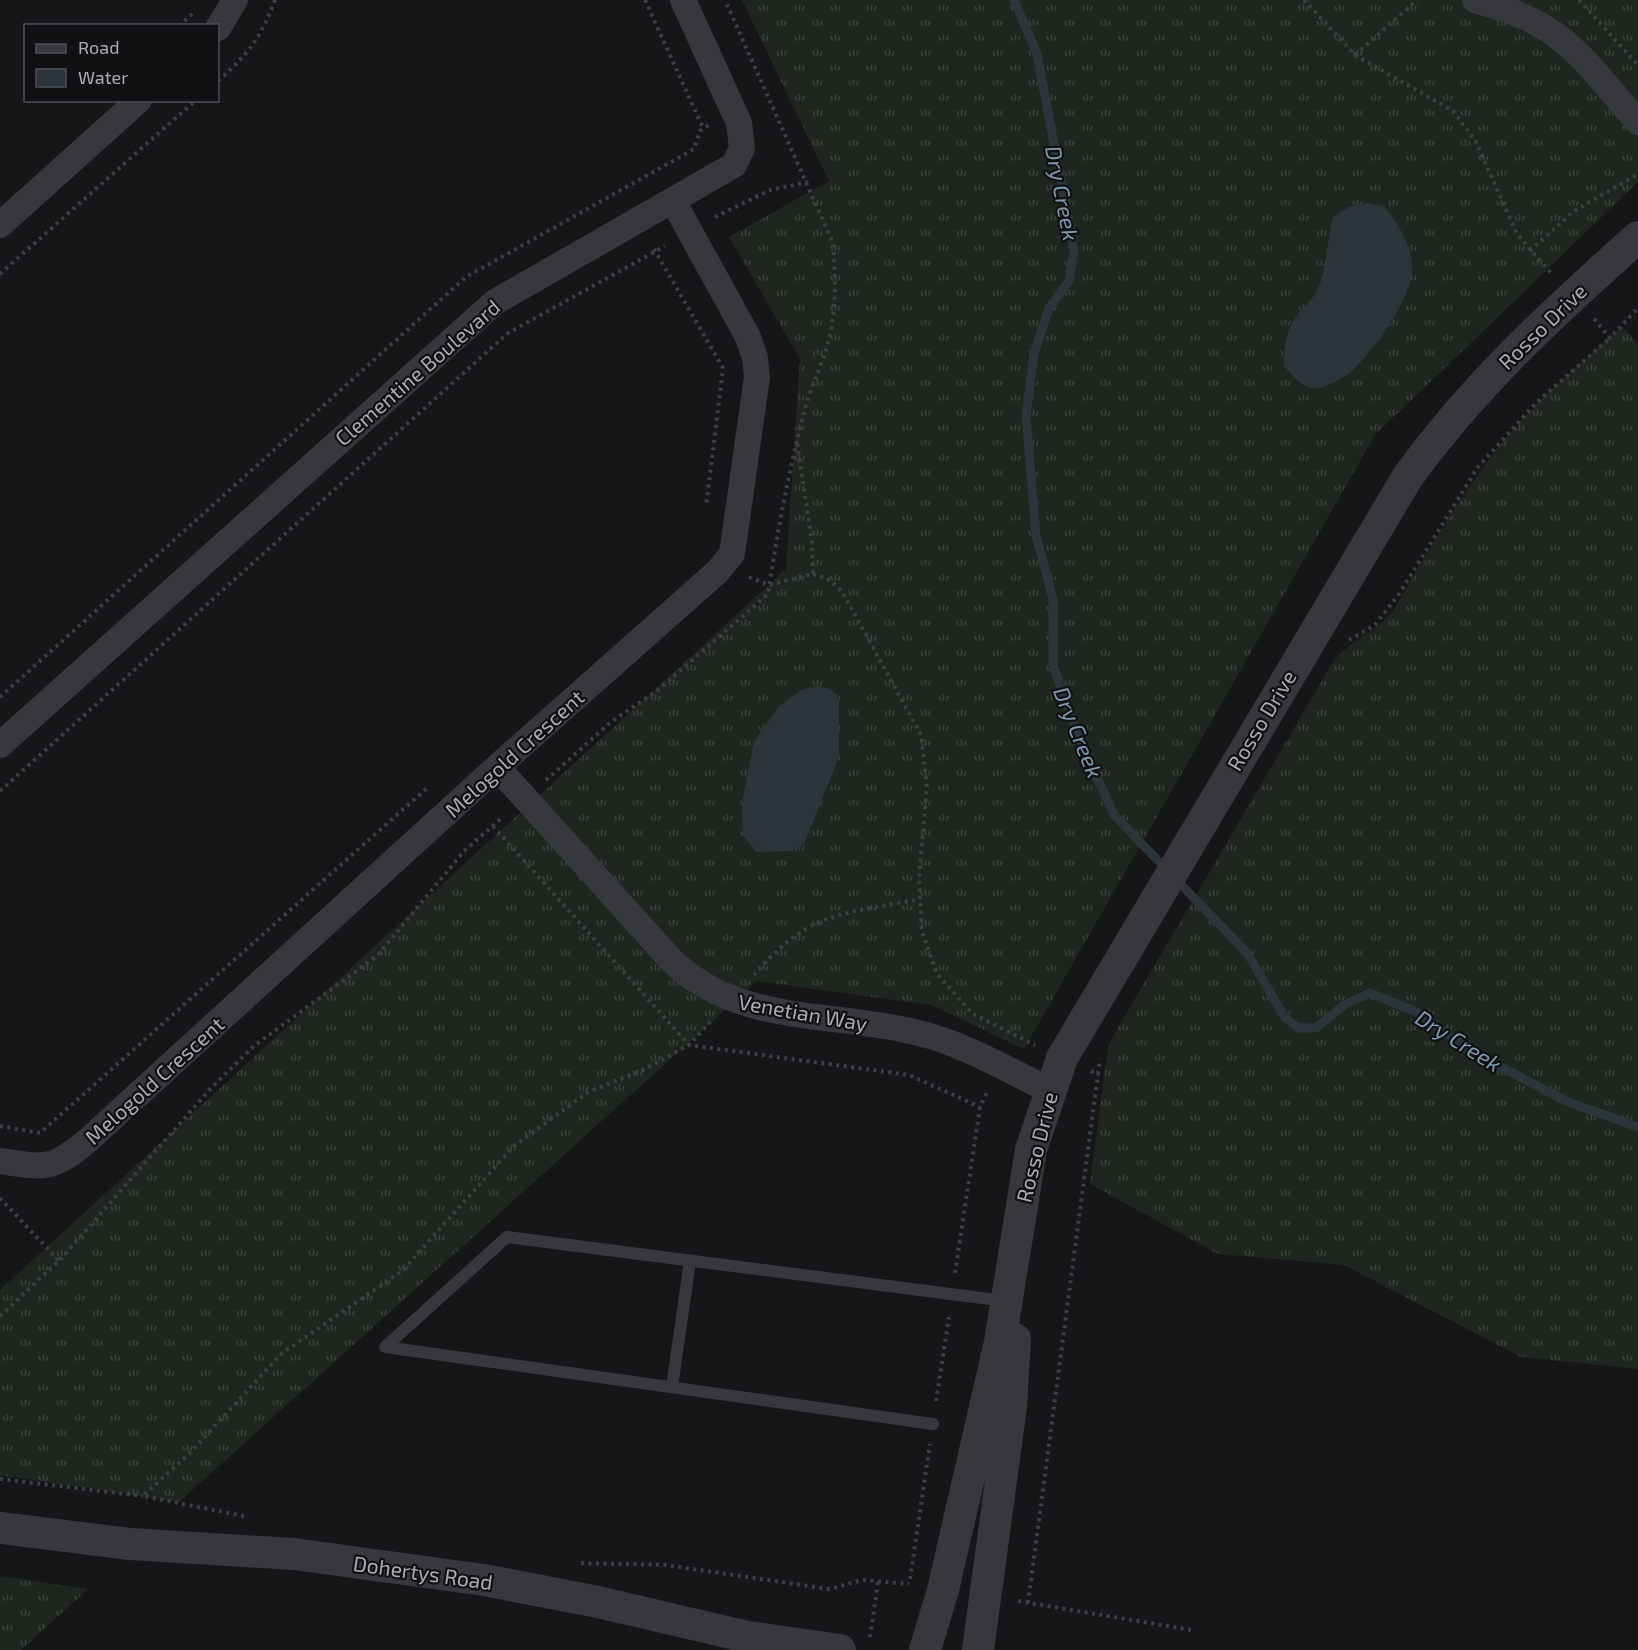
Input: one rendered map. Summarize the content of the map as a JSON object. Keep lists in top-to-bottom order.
{
  "streets": {
    "street": [
      "Rosso Drive",
      "Clementine Boulevard",
      "Melogold Crescent",
      "Venetian Way",
      "Dohertys Road"
    ]
  },
  "crossings": [
    ["Rosso Drive", "Venetian Way"],
    ["Clementine Boulevard", "Melogold Crescent"],
    ["Melogold Crescent", "Venetian Way"]
  ],
  "water": ["Dry Creek"],
  "legend": ["Road", "Water"]
}
